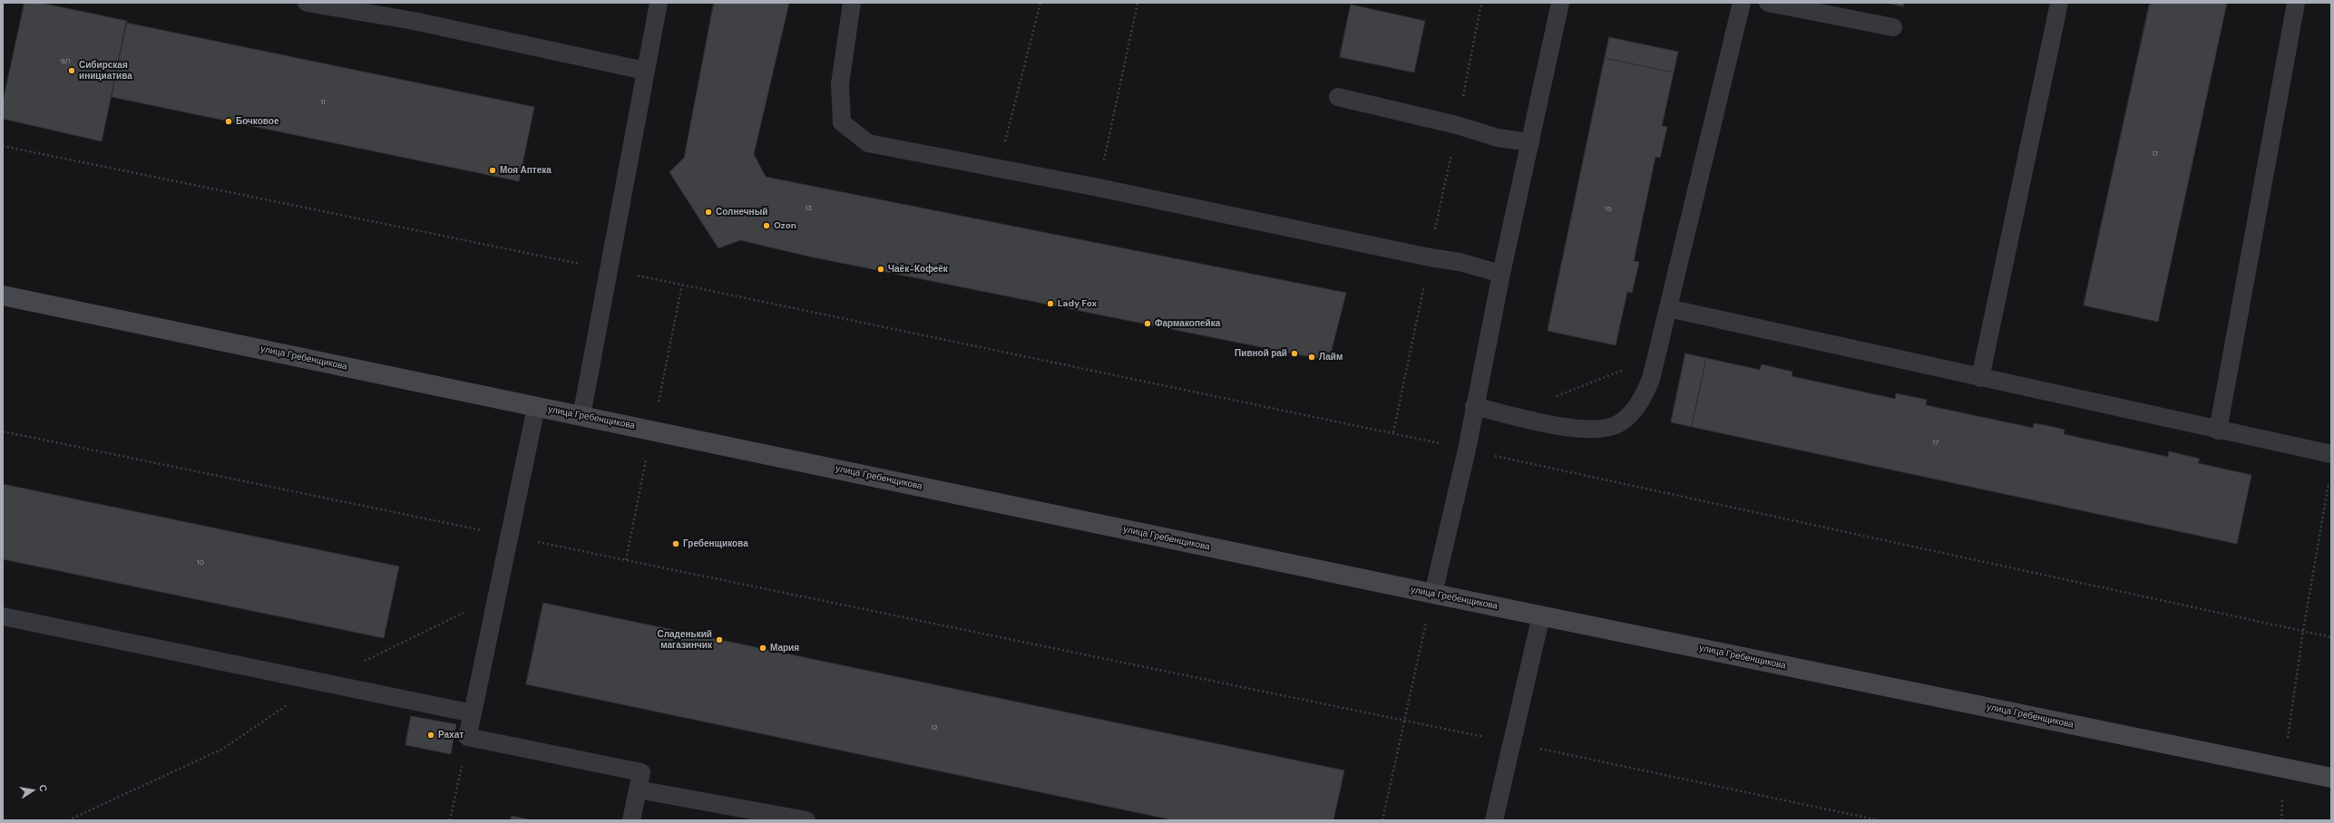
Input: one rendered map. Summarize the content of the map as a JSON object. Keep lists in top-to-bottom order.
{
  "streets": {
    "street": ["улица Гребенщикова"]
  },
  "places": [
    "Сибирская инициатива",
    "Бочковое",
    "Моя Аптека",
    "Солнечный",
    "Ozon",
    "Чаёк-Кофеёк",
    "Lady Fox",
    "Фармакопейка",
    "Пивной рай",
    "Лайм",
    "Гребенщикова",
    "Сладенький магазинчик",
    "Мария",
    "Рахат"
  ],
  "house_numbers": [
    "9/1",
    "11",
    "17",
    "13",
    "15",
    "17",
    "10",
    "12"
  ],
  "north": "right"
}
